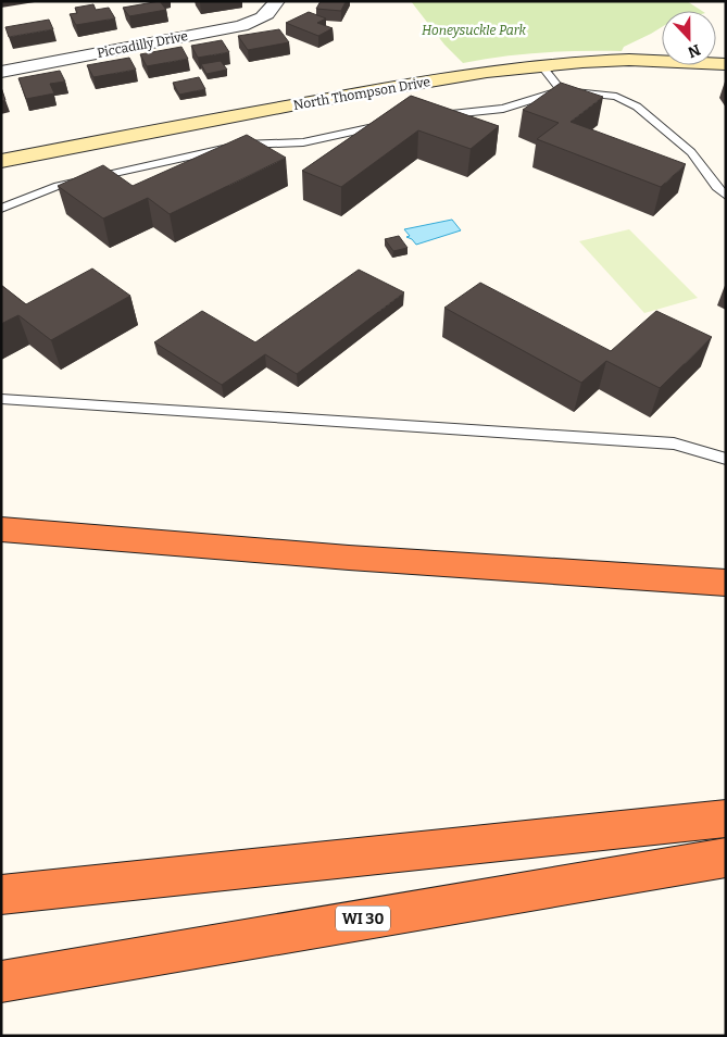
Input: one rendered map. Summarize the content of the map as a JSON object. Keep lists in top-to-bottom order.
{
  "streets": {
    "highway": ["WI 30"],
    "street": ["Piccadilly Drive", "North Thompson Drive"]
  },
  "parks": ["Honeysuckle Park"],
  "north": "bottom"
}
